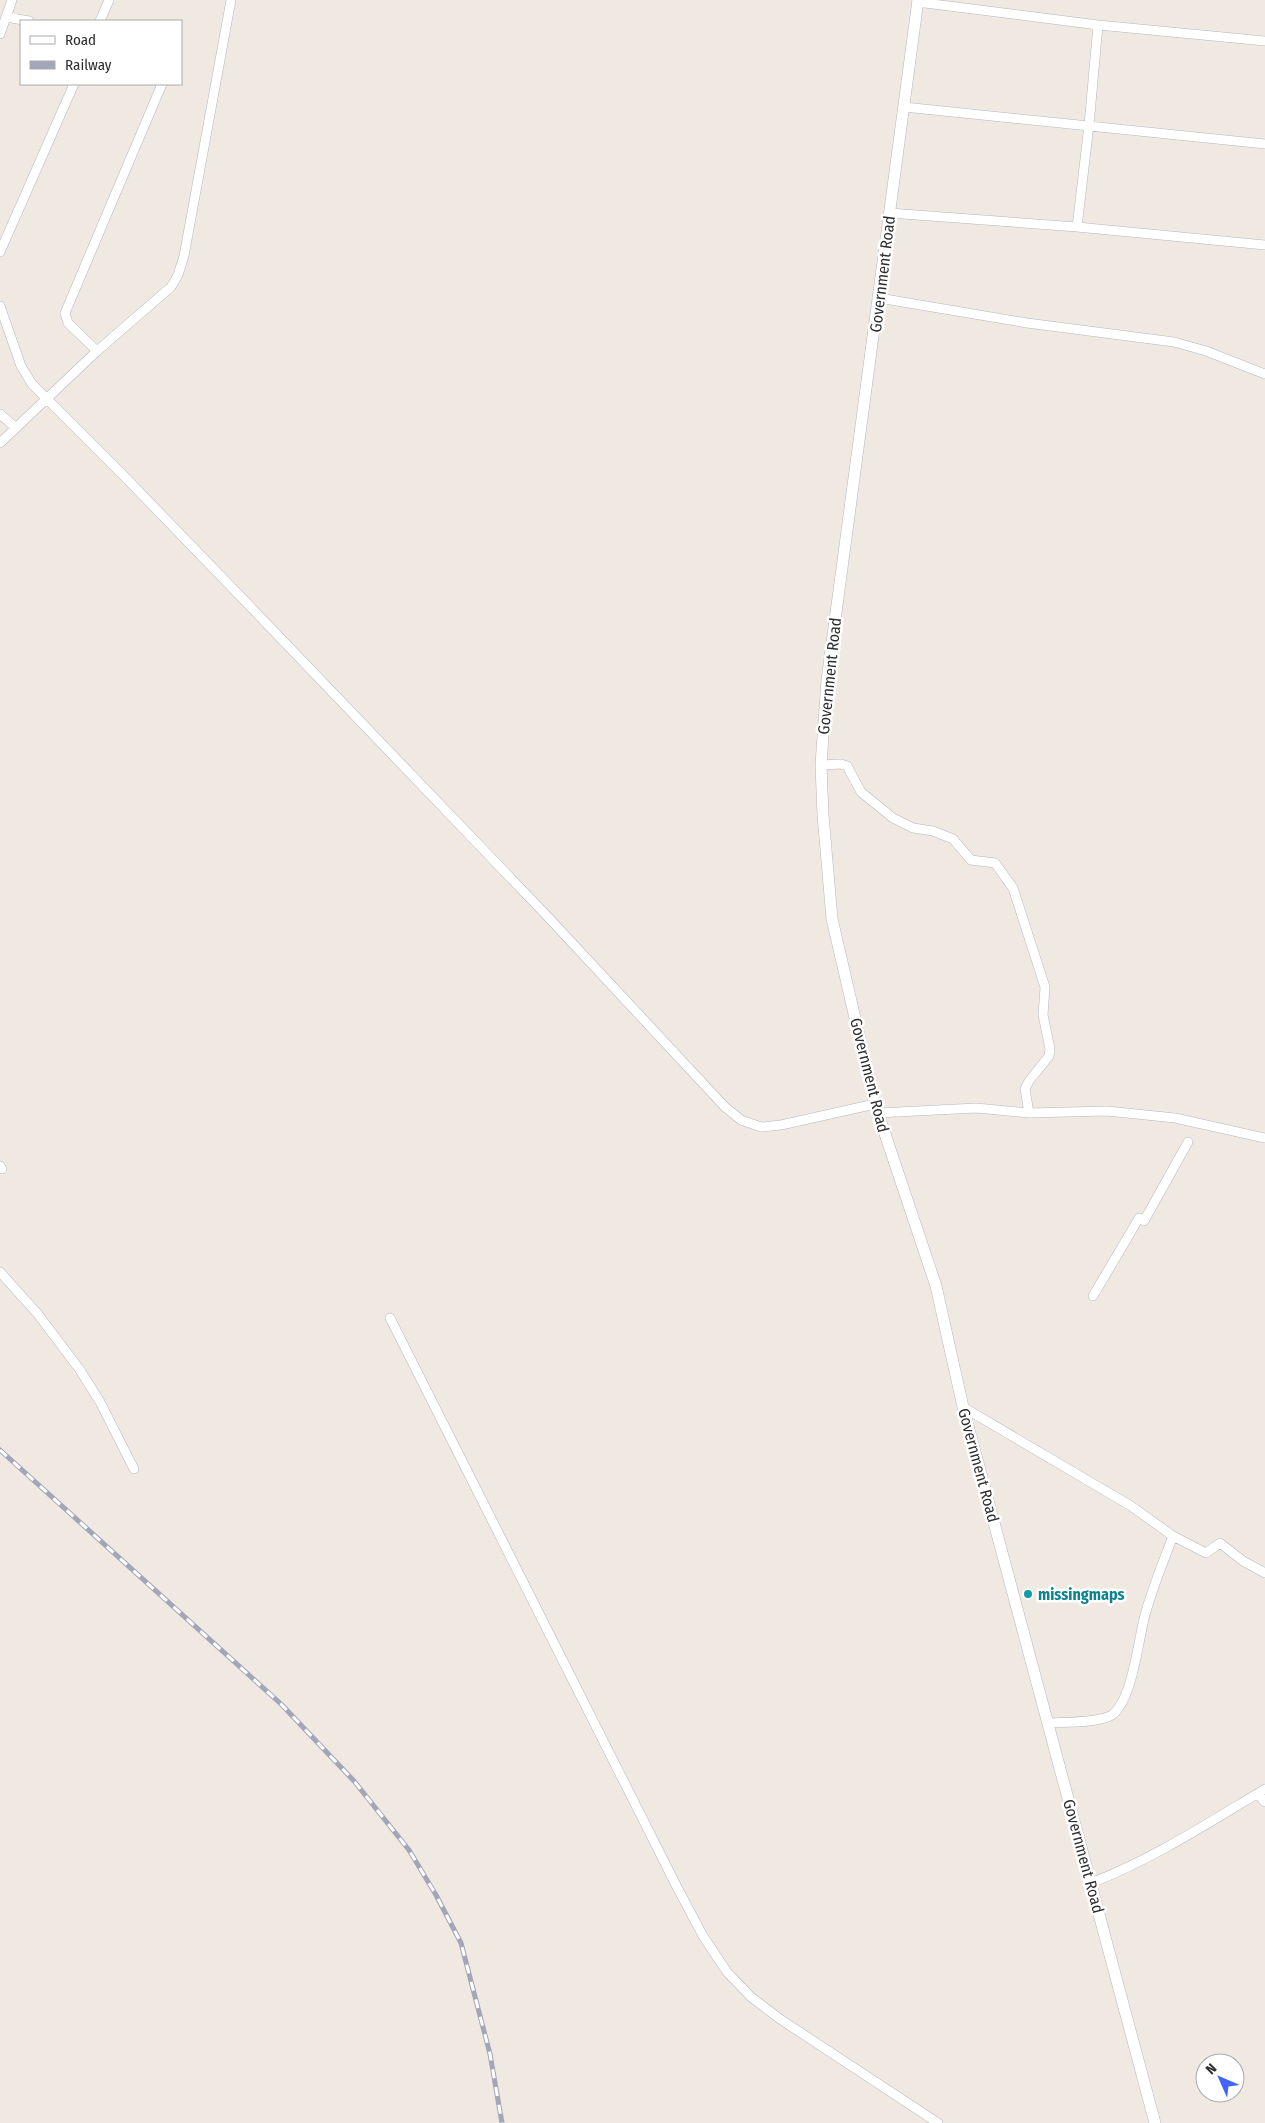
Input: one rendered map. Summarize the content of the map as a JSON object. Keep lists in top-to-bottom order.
{
  "streets": {
    "street": ["Government Road"]
  },
  "places": ["missingmaps"],
  "legend": ["Road", "Railway"],
  "north": "top left"
}
